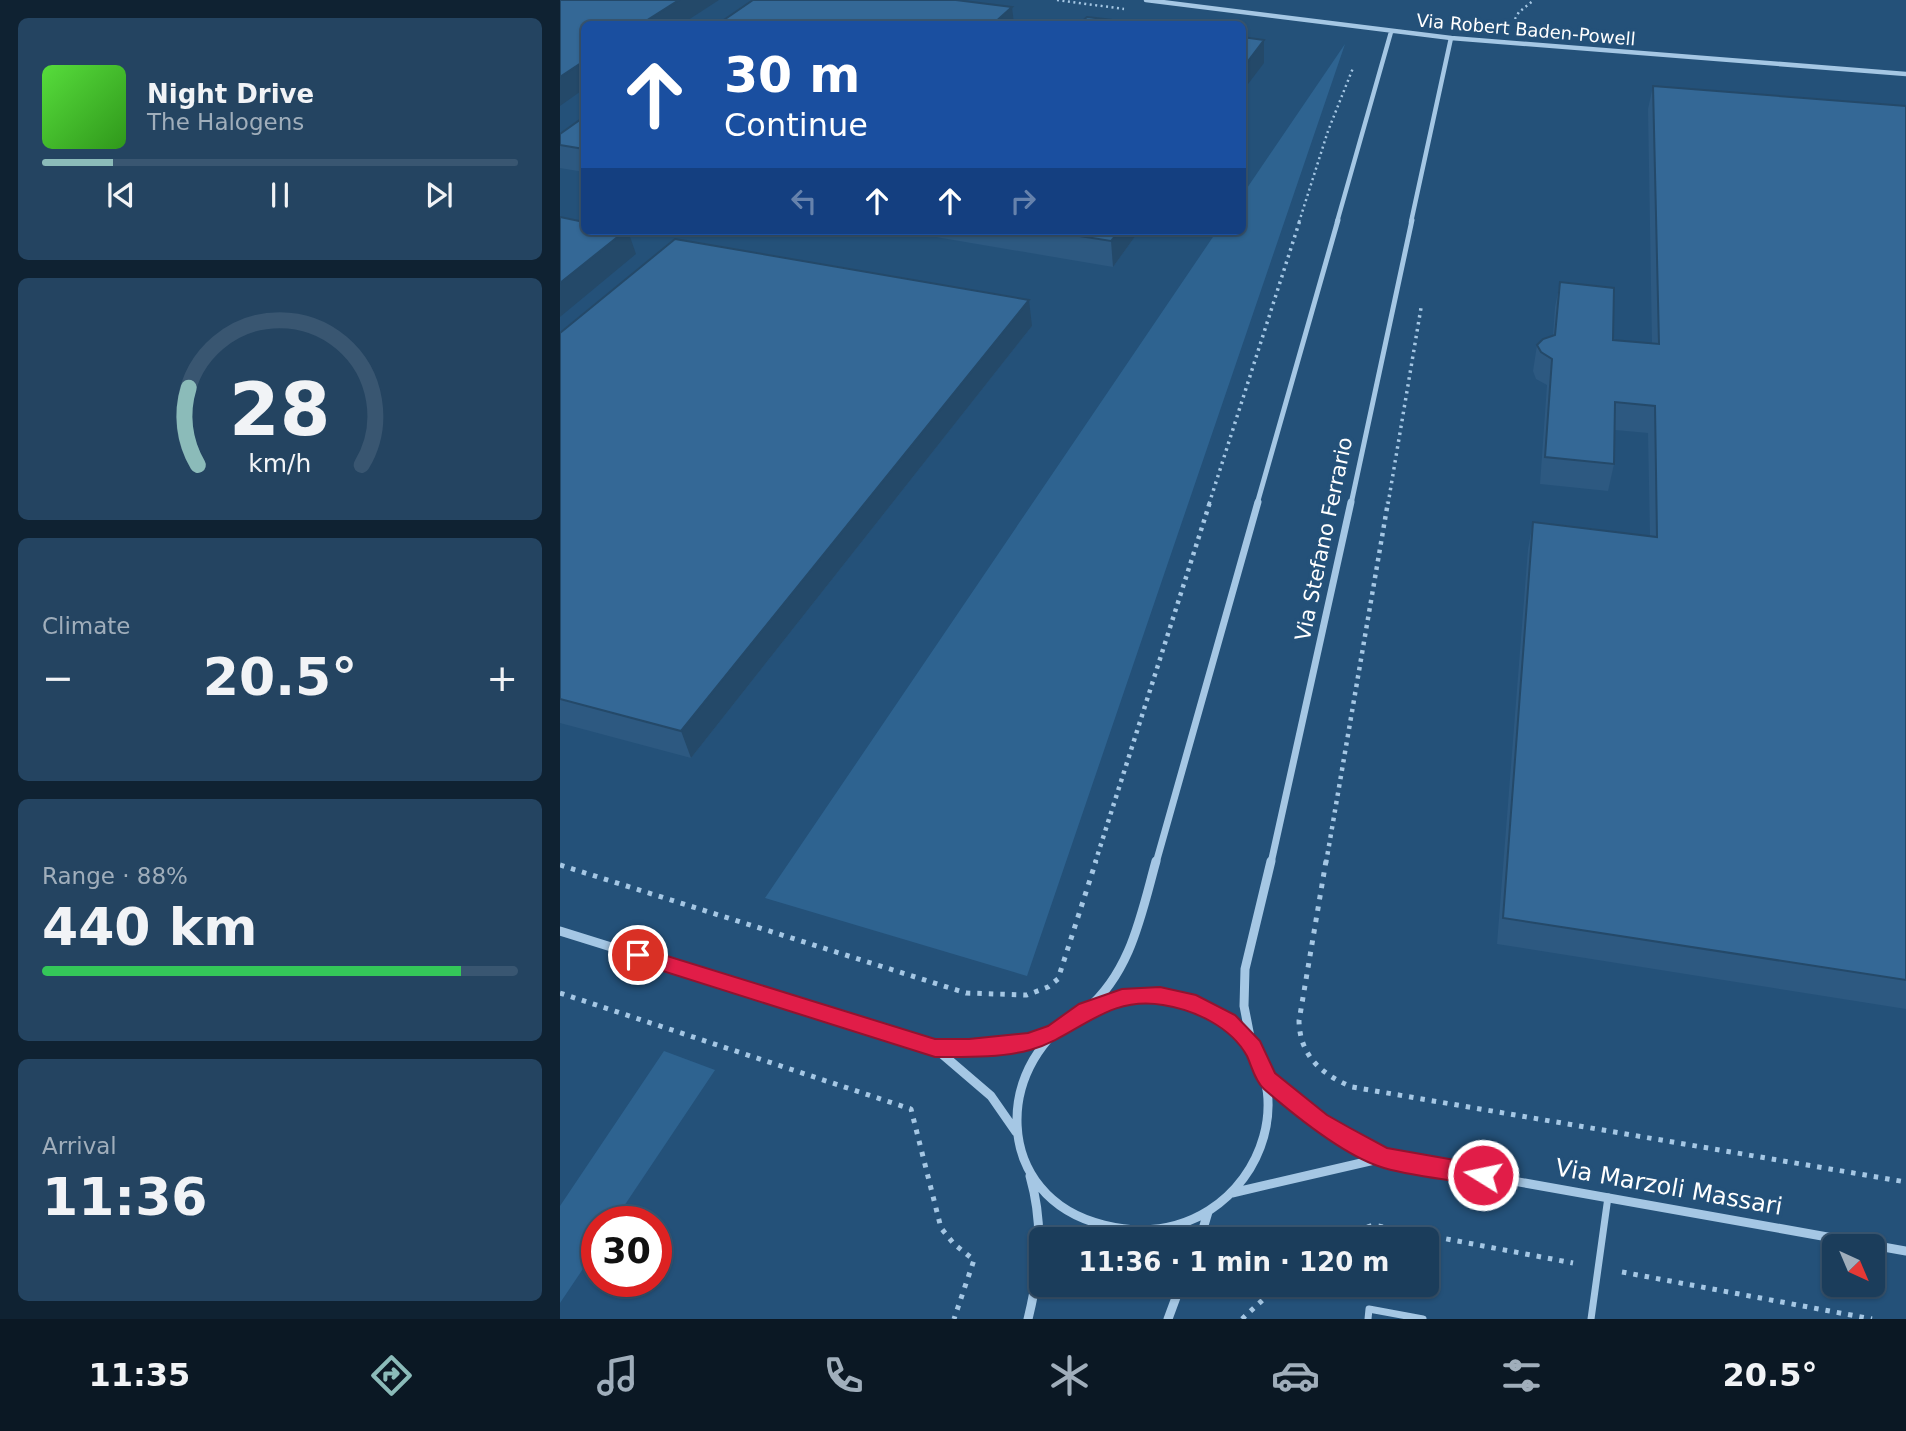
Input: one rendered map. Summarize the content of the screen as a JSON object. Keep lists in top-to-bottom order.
{
  "streets": {
    "street": ["Via Robert Baden-Powell", "Via Stefano Ferrario", "Via Marzoli Massari"]
  },
  "crossings": [
    ["Via Robert Baden-Powell", "Via Stefano Ferrario"],
    ["Via Stefano Ferrario", "Via Marzoli Massari"]
  ],
  "north": "bottom right",
  "page": {
    "turn": ["30 m", "Continue"],
    "song": ["Night Drive", "The Halogens"],
    "tile": [
      "Climate",
      ["Range · 88%", "440 km"],
      ["Arrival", "11:36"]
    ],
    "heat": ["−", "20.5°", "+"],
    "limit": "30",
    "trip": "11:36 · 1 min · 120 m",
    "tabs": ["11:35", "20.5°"],
    "gauge": ["28", "km/h"]
  }
}
